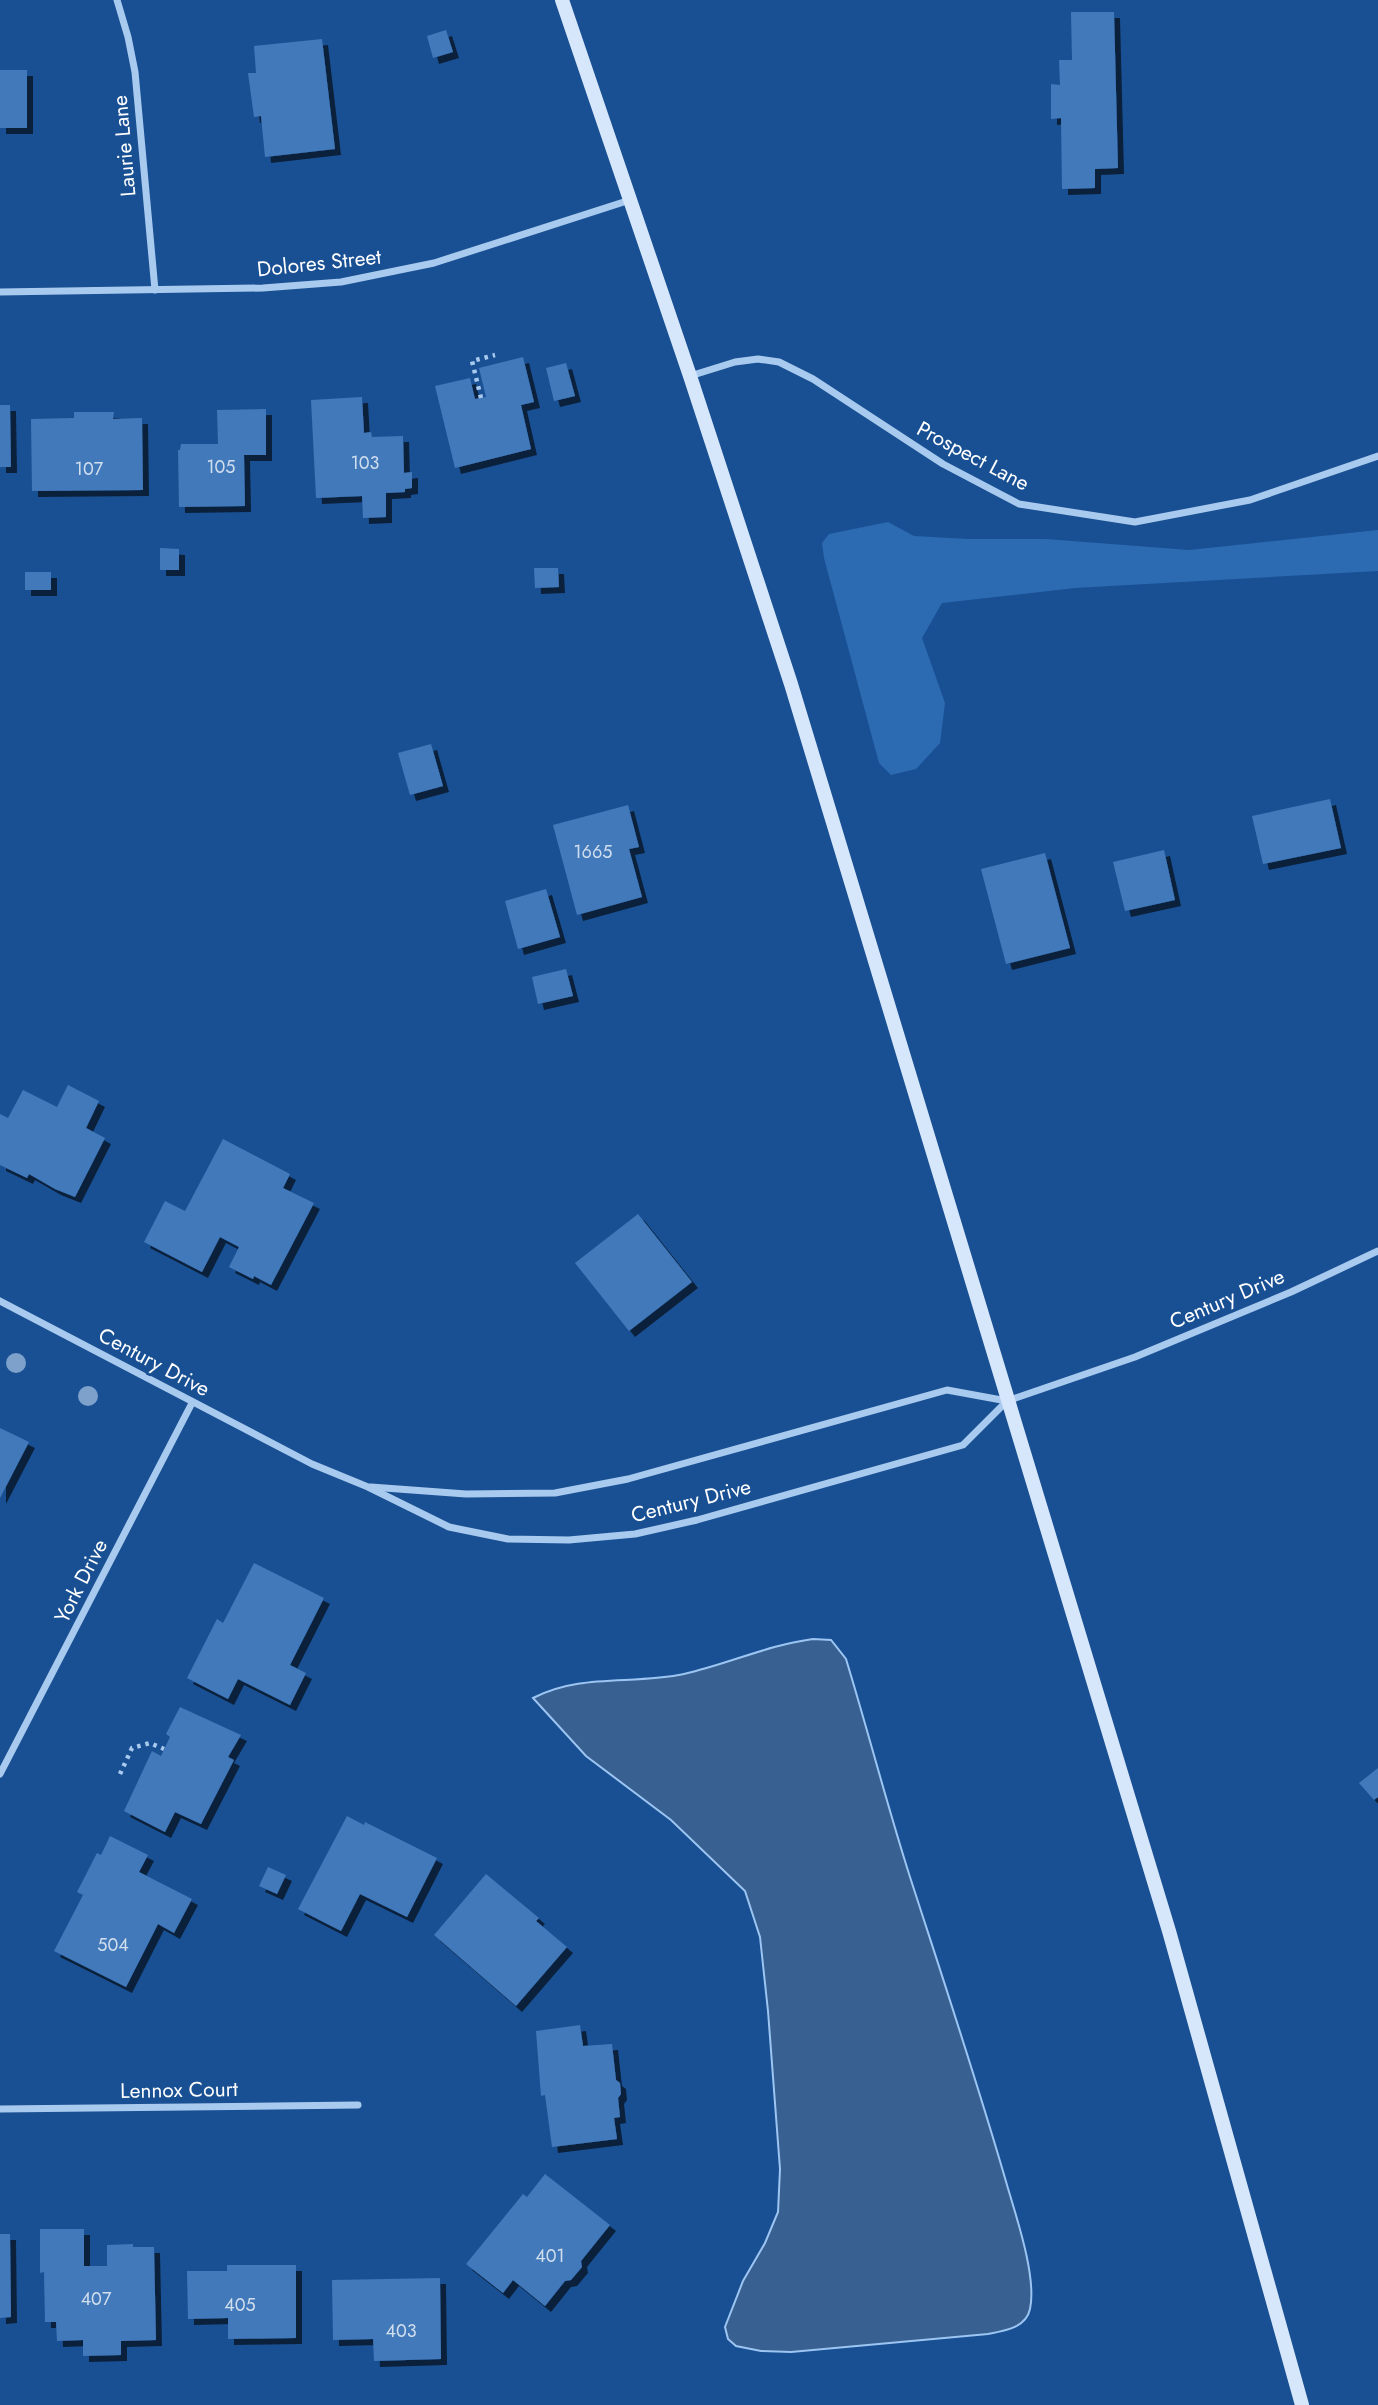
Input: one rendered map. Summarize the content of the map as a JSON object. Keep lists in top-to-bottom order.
{
  "streets": {
    "street": [
      "Laurie Lane",
      "Dolores Street",
      "Prospect Lane",
      "Century Drive",
      "York Drive",
      "Lennox Court"
    ]
  },
  "crossings": [
    ["Laurie Lane", "Dolores Street"],
    ["Century Drive", "York Drive"]
  ],
  "house_numbers": [
    "103",
    "105",
    "107",
    "1665",
    "504",
    "401",
    "407",
    "405",
    "403"
  ]
}
